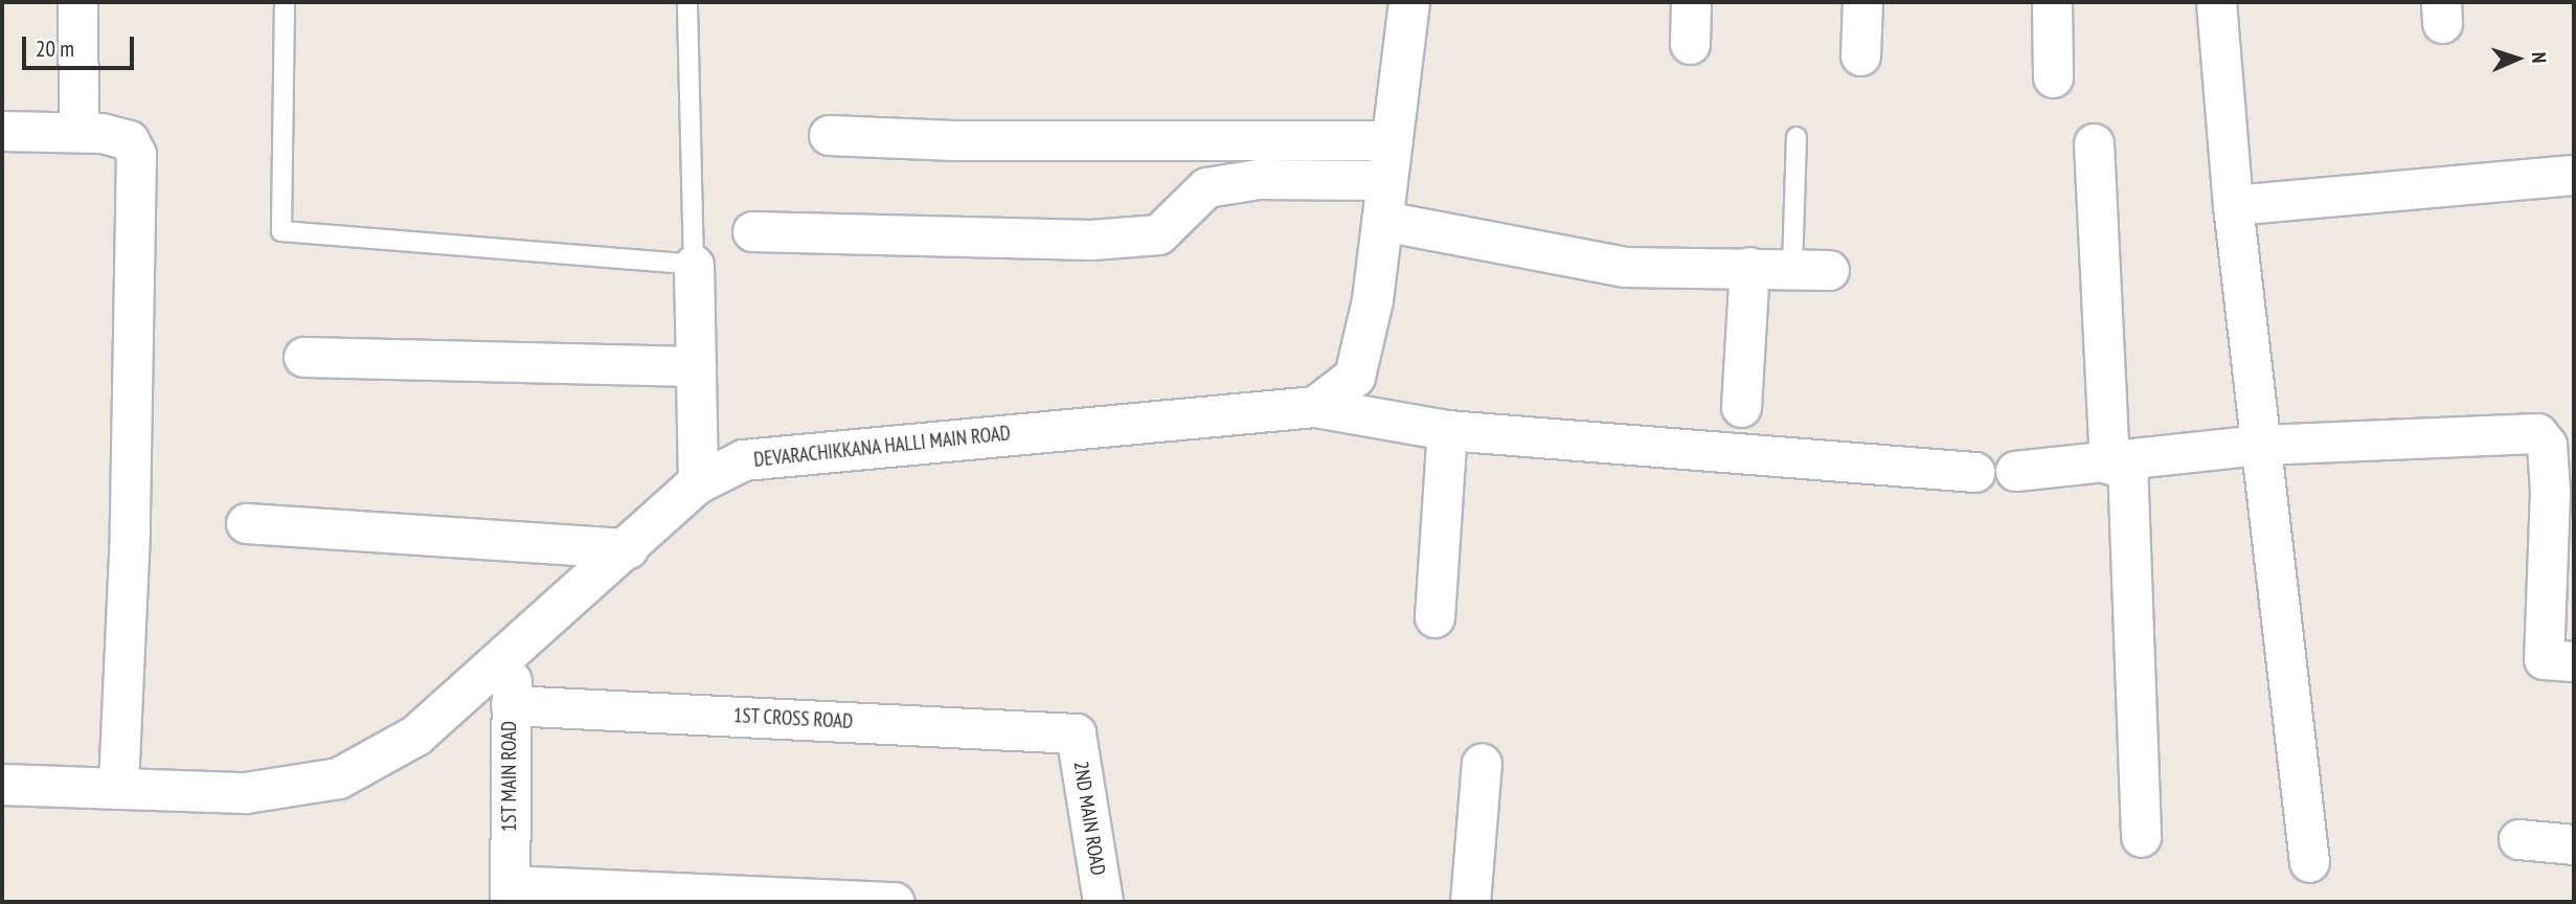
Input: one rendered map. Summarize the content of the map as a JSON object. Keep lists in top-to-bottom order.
{
  "streets": {
    "street": [
      "DEVARACHIKKANA HALLI MAIN ROAD",
      "1ST CROSS ROAD",
      "1ST MAIN ROAD",
      "2ND MAIN ROAD"
    ]
  },
  "crossings": [
    ["DEVARACHIKKANA HALLI MAIN ROAD", "1ST MAIN ROAD"],
    ["1ST CROSS ROAD", "1ST MAIN ROAD"],
    ["1ST CROSS ROAD", "2ND MAIN ROAD"]
  ],
  "scale_bar": "20 m",
  "north": "right"
}
